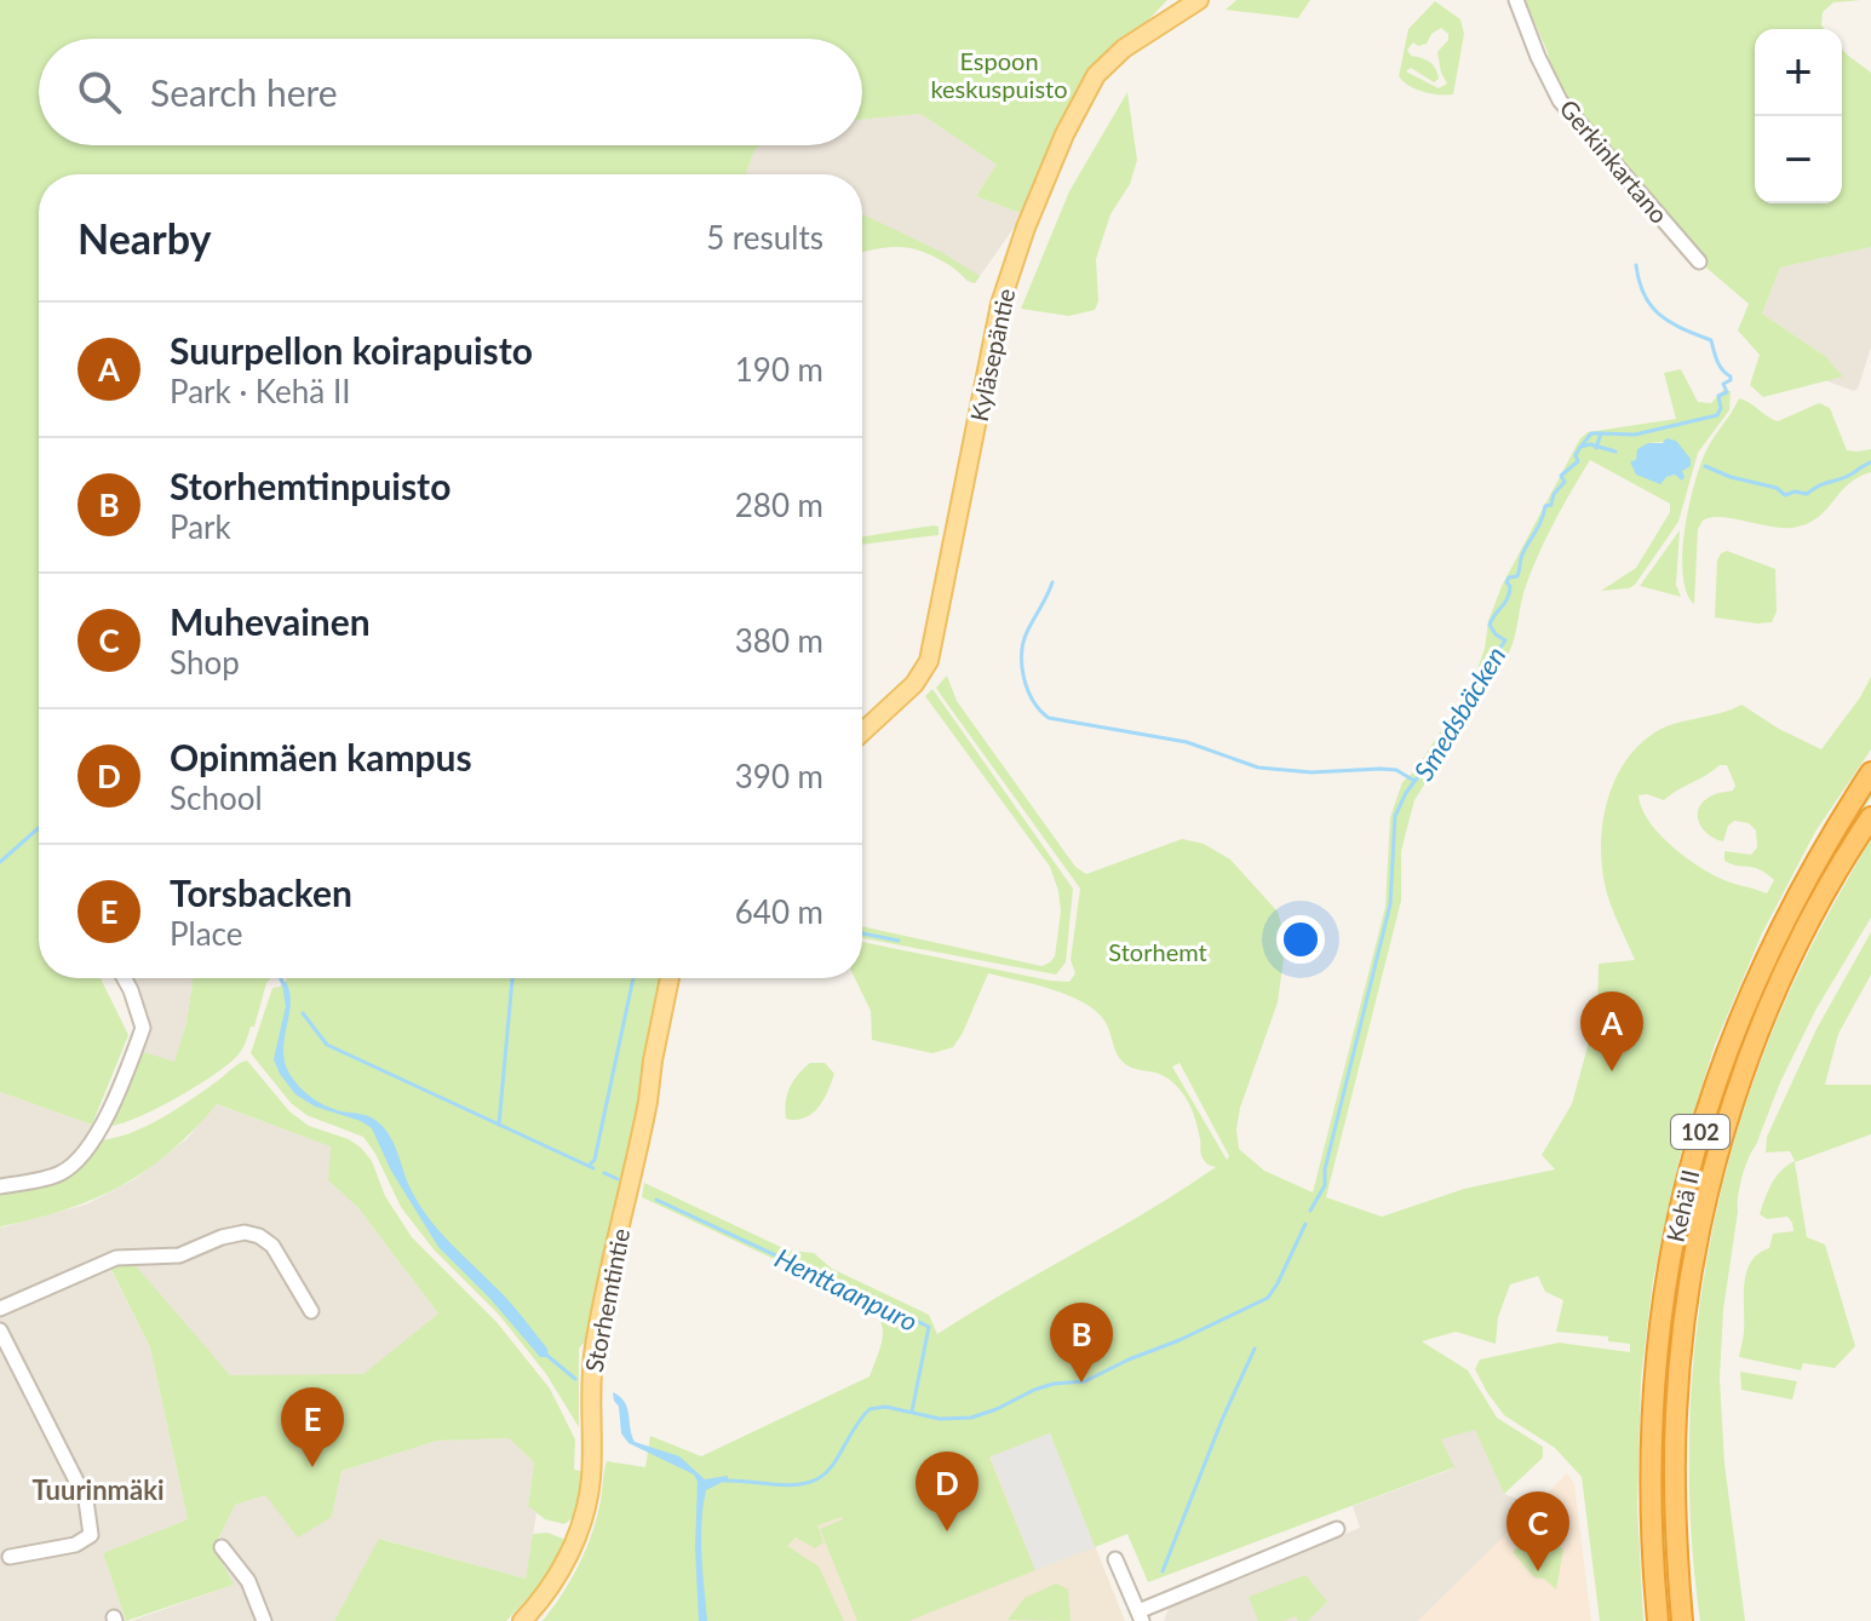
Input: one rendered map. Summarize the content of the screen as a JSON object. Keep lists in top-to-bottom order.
{
  "streets": {
    "highway": ["102", "Kehä II"],
    "main road": ["Kyläsepäntie", "Storhemtintie"],
    "street": ["Gerkinkartano"]
  },
  "districts": ["Tuurinmäki"],
  "water": ["Smedsbäcken", "Henttaanpuro"],
  "parks": ["Espoon keskuspuisto", "Storhemt"],
  "page": {
    "map_buttons": ["+", "−"],
    "search": "Search here",
    "heading": ["Nearby", "5 results"],
    "list": [
      {
        "mark": "A",
        "name": "Suurpellon koirapuisto",
        "note": "Park · Kehä II",
        "value": "190 m"
      },
      {
        "mark": "B",
        "name": "Storhemtinpuisto",
        "note": "Park",
        "value": "280 m"
      },
      {
        "mark": "C",
        "name": "Muhevainen",
        "note": "Shop",
        "value": "380 m"
      },
      {
        "mark": "D",
        "name": "Opinmäen kampus",
        "note": "School",
        "value": "390 m"
      },
      {
        "mark": "E",
        "name": "Torsbacken",
        "note": "Place",
        "value": "640 m"
      }
    ],
    "pins": [
      "A",
      "B",
      "E",
      "D",
      "C"
    ]
  }
}
